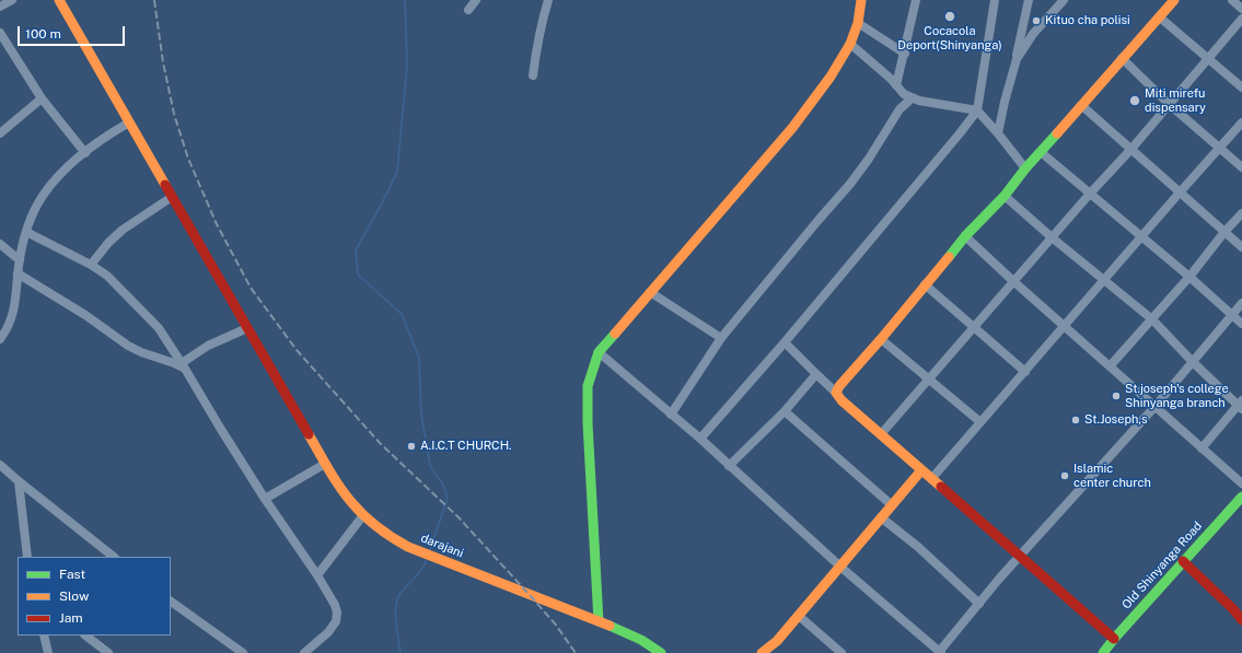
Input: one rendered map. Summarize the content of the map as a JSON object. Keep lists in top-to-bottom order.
{
  "streets": {
    "main road": ["darajani", "Old Shinyanga Road"]
  },
  "places": [
    "Cocacola Deport(Shinyanga)",
    "Kituo cha polisi",
    "Miti mirefu dispensary",
    "St.joseph's college Shinyanga branch",
    "St.Joseph,s",
    "A.I.C.T CHURCH.",
    "Islamic center church"
  ],
  "legend": ["Fast", "Slow", "Jam"],
  "scale_bar": "100 m"
}
